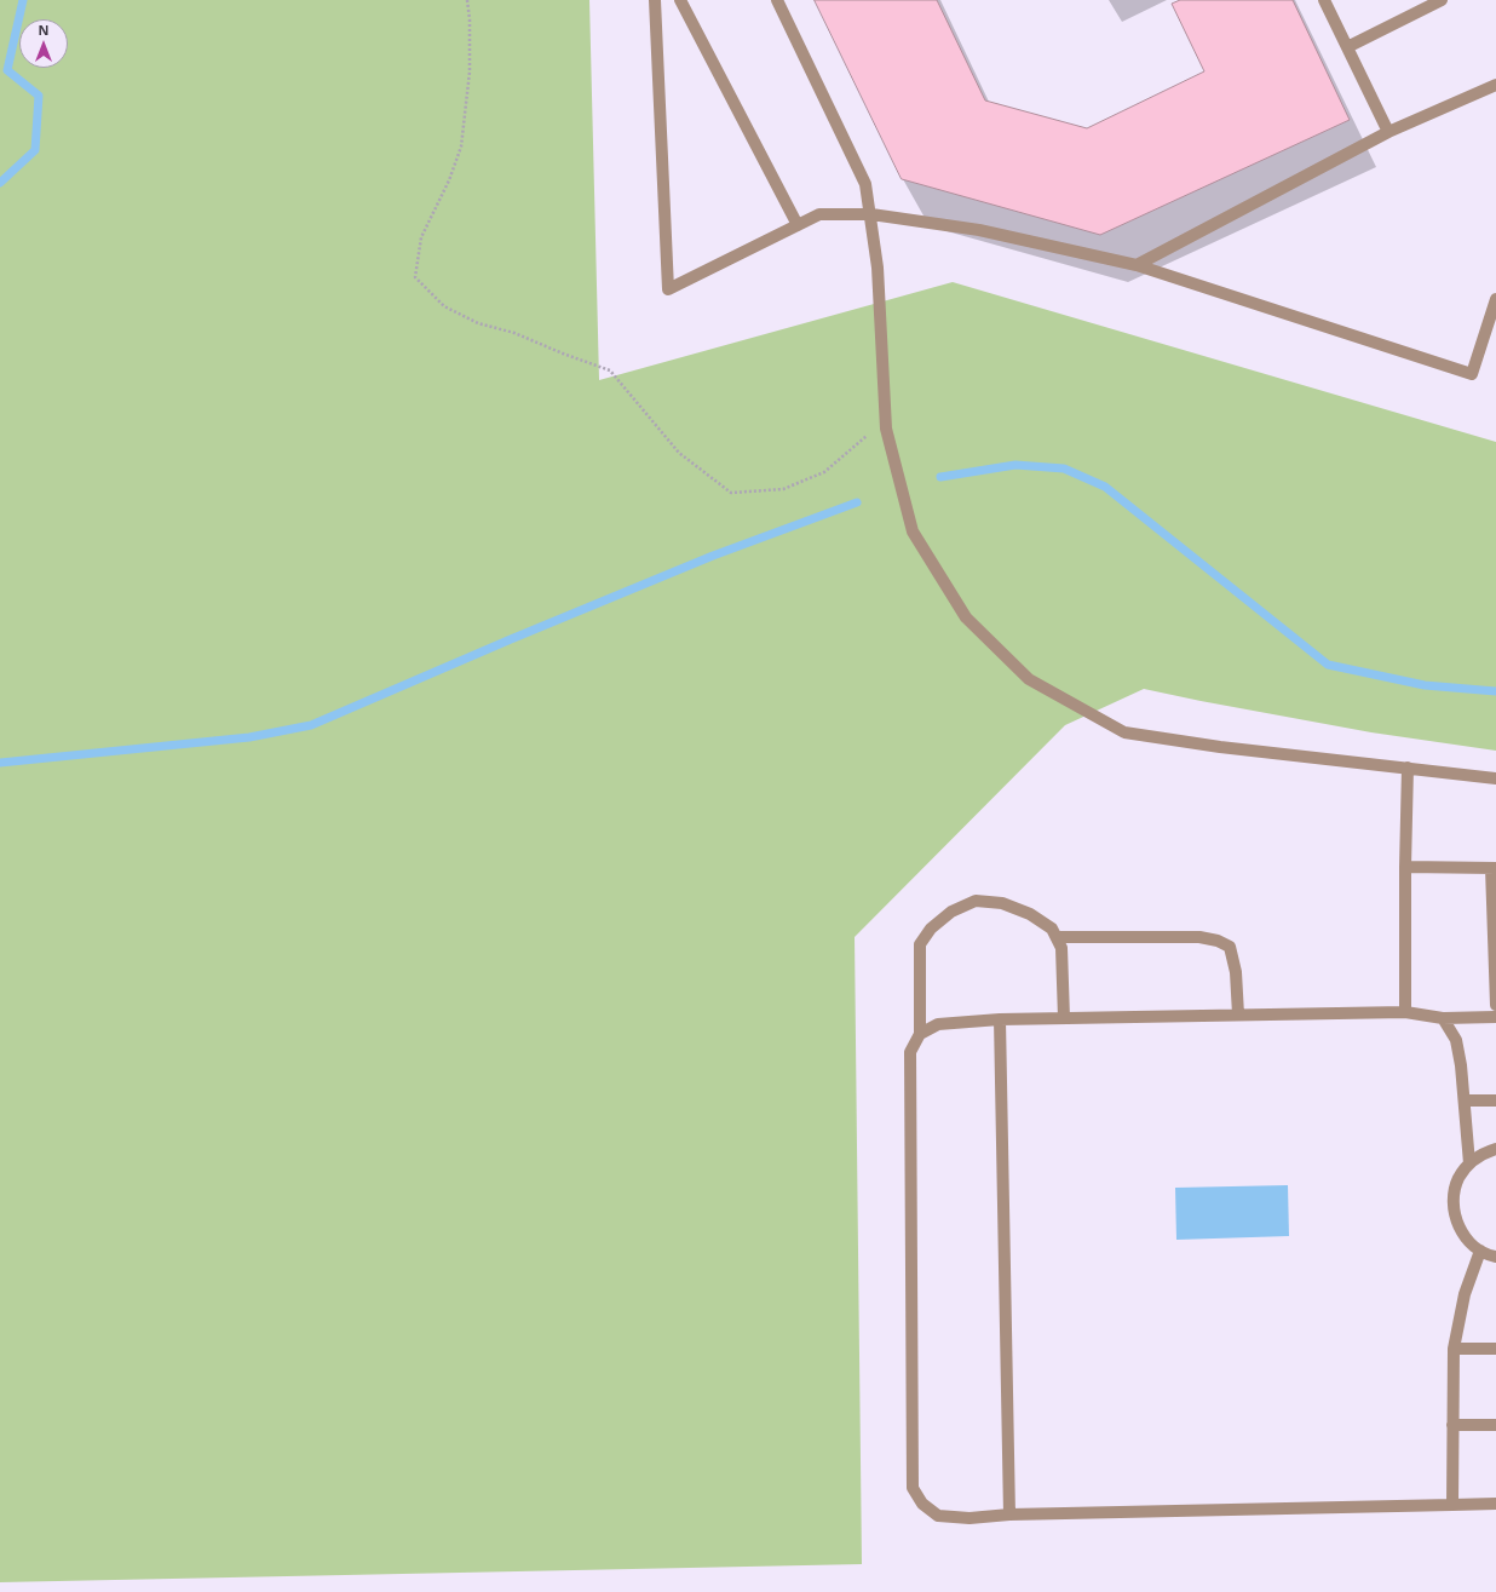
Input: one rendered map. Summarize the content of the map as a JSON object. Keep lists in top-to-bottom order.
{
  "north": "top"
}
